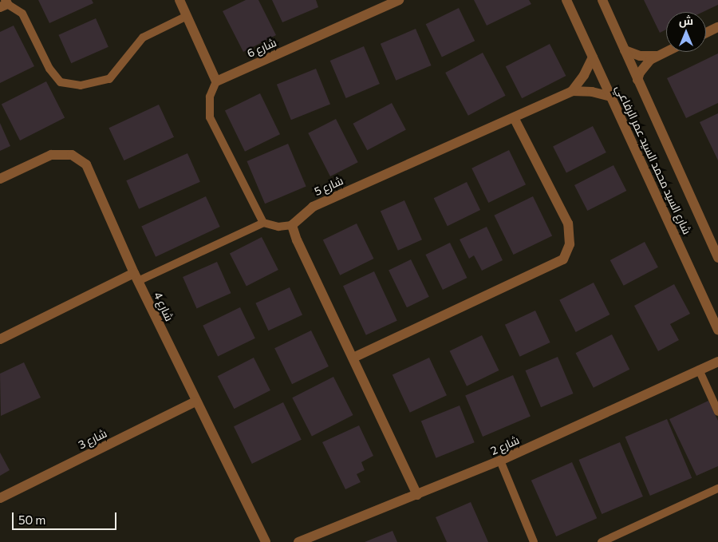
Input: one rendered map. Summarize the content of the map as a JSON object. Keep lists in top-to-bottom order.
{
  "streets": {
    "street": [
      "شارع 6",
      "شارع السيد محمد السيد عمر الرفاعي",
      "شارع 5",
      "شارع 4",
      "شارع 3",
      "شارع 2"
    ]
  },
  "crossings": [
    ["شارع السيد محمد السيد عمر الرفاعي", "شارع 5"],
    ["شارع 4", "شارع 3"]
  ],
  "scale_bar": "50 m",
  "north": "top"
}
